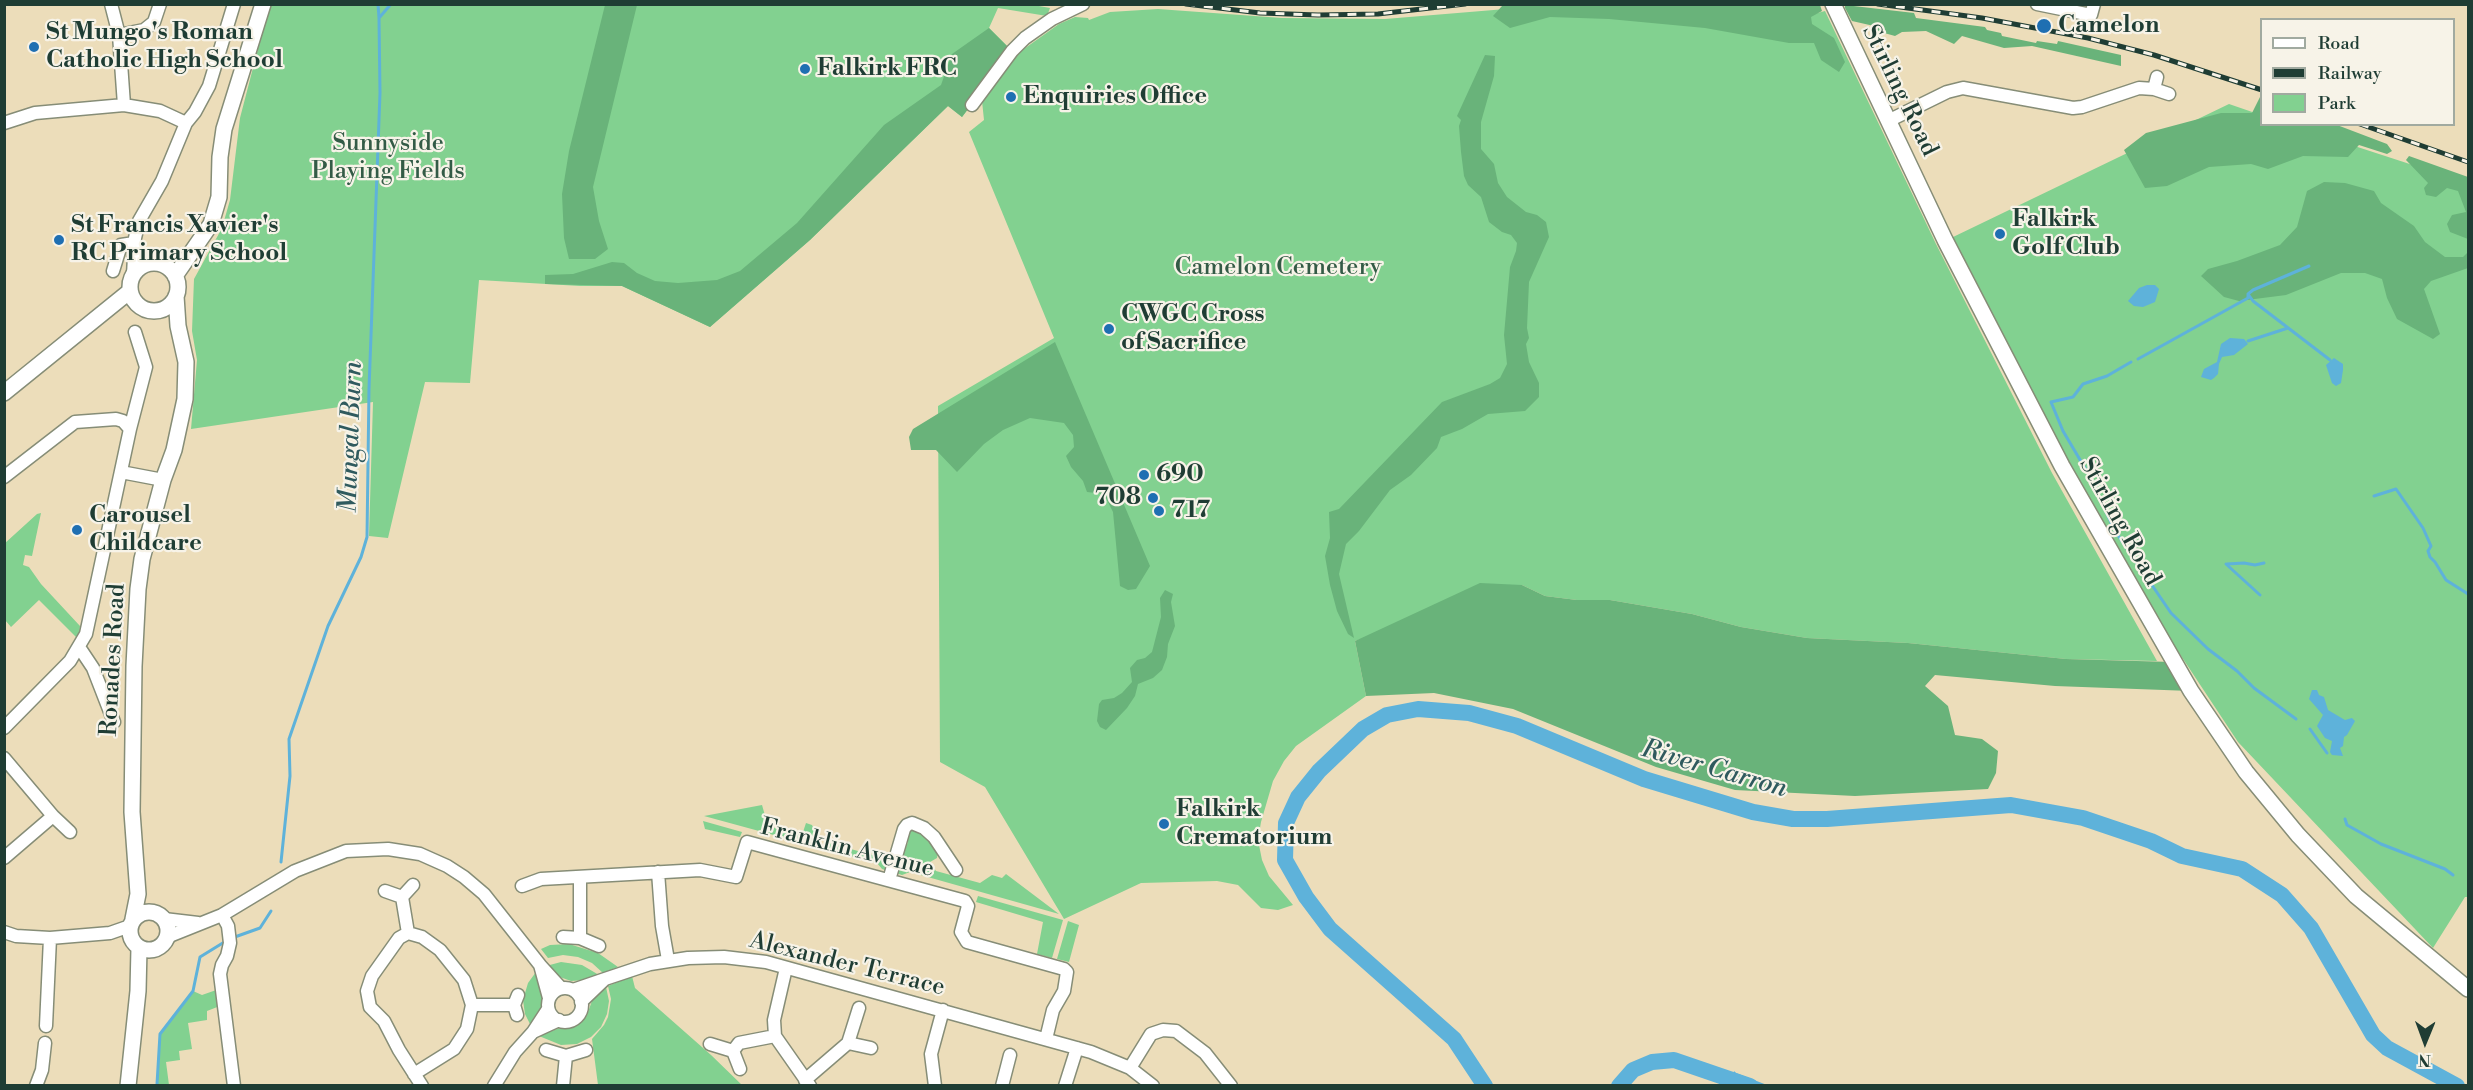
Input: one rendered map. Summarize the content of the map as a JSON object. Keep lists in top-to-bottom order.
{
  "streets": {
    "main road": ["Stirling Road", "Ronades Road"],
    "street": ["Franklin Avenue", "Alexander Terrace"]
  },
  "crossings": [
    ["Franklin Avenue", "Alexander Terrace"]
  ],
  "water": ["Mungal Burn", "River Carron"],
  "parks": ["Sunnyside Playing Fields", "Camelon Cemetery"],
  "places": [
    "Camelon",
    "St Mungo's Roman Catholic High School",
    "Falkirk FRC",
    "Enquiries Office",
    "Falkirk Golf Club",
    "St Francis Xavier's RC Primary School",
    "CWGC Cross of Sacrifice",
    "690",
    "708",
    "717",
    "Carousel Childcare",
    "Falkirk Crematorium"
  ],
  "legend": ["Road", "Railway", "Park"],
  "north": "bottom"
}
